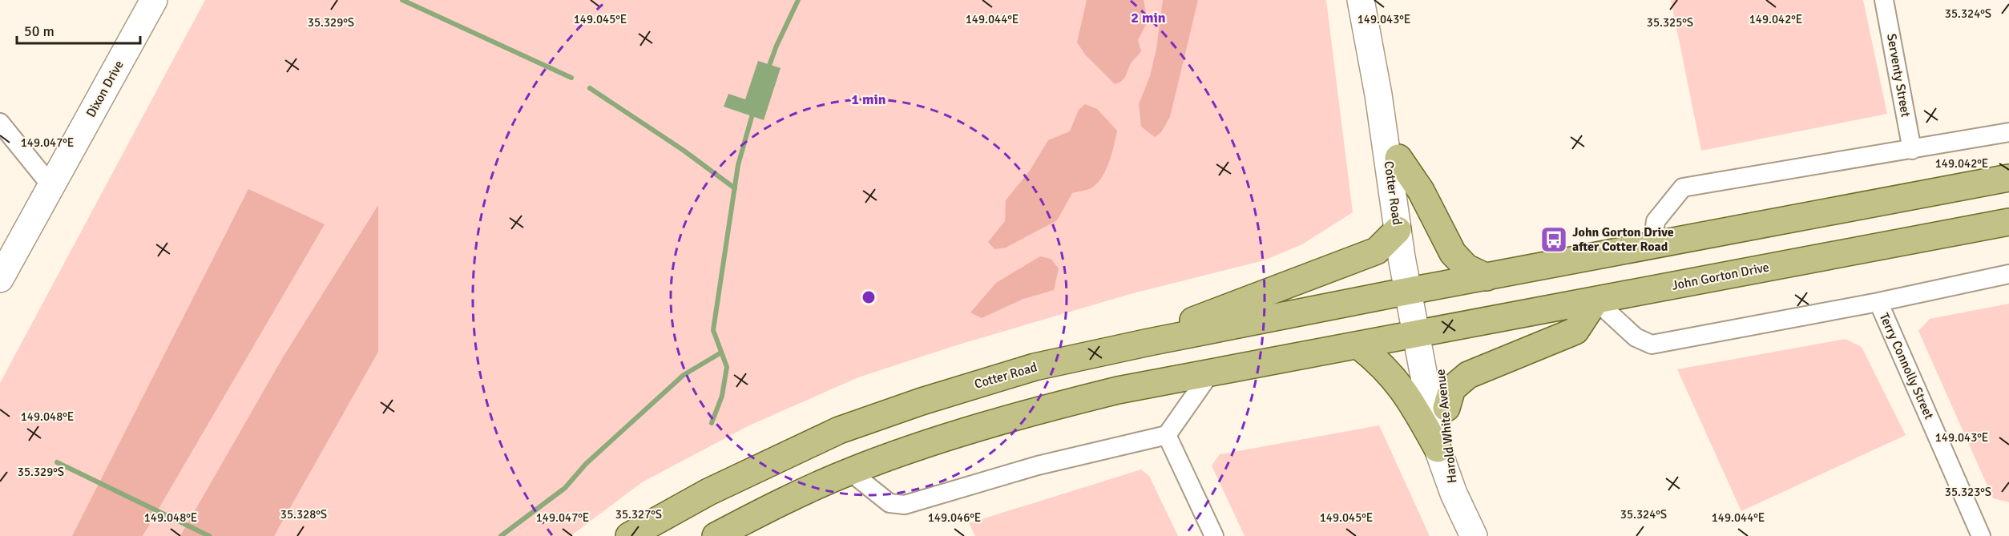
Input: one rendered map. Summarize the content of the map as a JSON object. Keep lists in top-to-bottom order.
{
  "streets": {
    "main road": [
      "Dixon Drive",
      "Cotter Road",
      "John Gorton Drive",
      "Harold White Avenue"
    ],
    "street": ["Serventy Street", "Terry Connolly Street"]
  },
  "crossings": [
    ["Cotter Road", "John Gorton Drive"],
    ["Cotter Road", "Harold White Avenue"],
    ["John Gorton Drive", "Harold White Avenue"]
  ],
  "places": {
    "bus stop": ["John Gorton Drive after Cotter Road"]
  },
  "scale_bar": "50 m",
  "coordinates": [
    "35.324°S",
    "149.042°E",
    "149.045°E",
    "149.044°E",
    "149.043°E",
    "35.329°S",
    "35.325°S",
    "149.047°E",
    "149.048°E",
    "35.323°S",
    "35.328°S",
    "35.327°S",
    "149.046°E"
  ],
  "rings": ["2 min", "1 min"]
}
